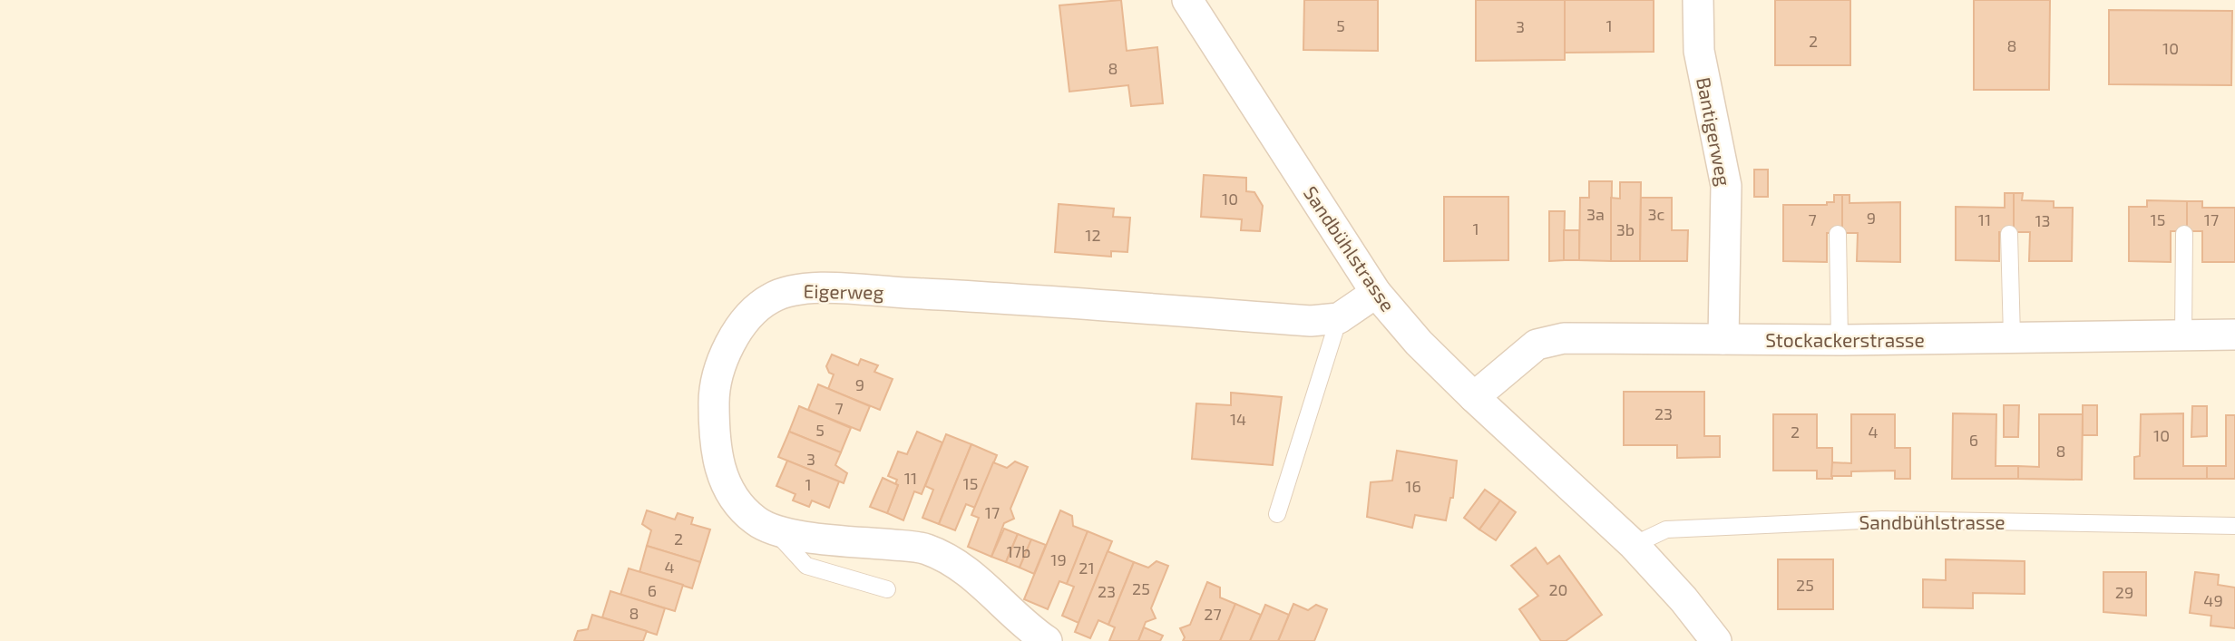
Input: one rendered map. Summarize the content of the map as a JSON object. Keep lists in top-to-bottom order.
{
  "streets": {
    "street": [
      "Bantigerweg",
      "Sandbühlstrasse",
      "Eigerweg",
      "Stockackerstrasse"
    ]
  },
  "crossings": [
    ["Bantigerweg", "Stockackerstrasse"],
    ["Sandbühlstrasse", "Eigerweg"],
    ["Sandbühlstrasse", "Stockackerstrasse"]
  ],
  "house_numbers": [
    "5",
    "1",
    "3",
    "2",
    "8",
    "10",
    "8",
    "10",
    "3a",
    "3c",
    "9",
    "7",
    "11",
    "15",
    "17",
    "13",
    "1",
    "3b",
    "12",
    "9",
    "7",
    "23",
    "14",
    "5",
    "2",
    "4",
    "10",
    "6",
    "8",
    "3",
    "11",
    "15",
    "1",
    "16",
    "17",
    "2",
    "17b",
    "19",
    "4",
    "21",
    "25",
    "25",
    "20",
    "6",
    "23",
    "29",
    "49",
    "8",
    "27"
  ]
}
